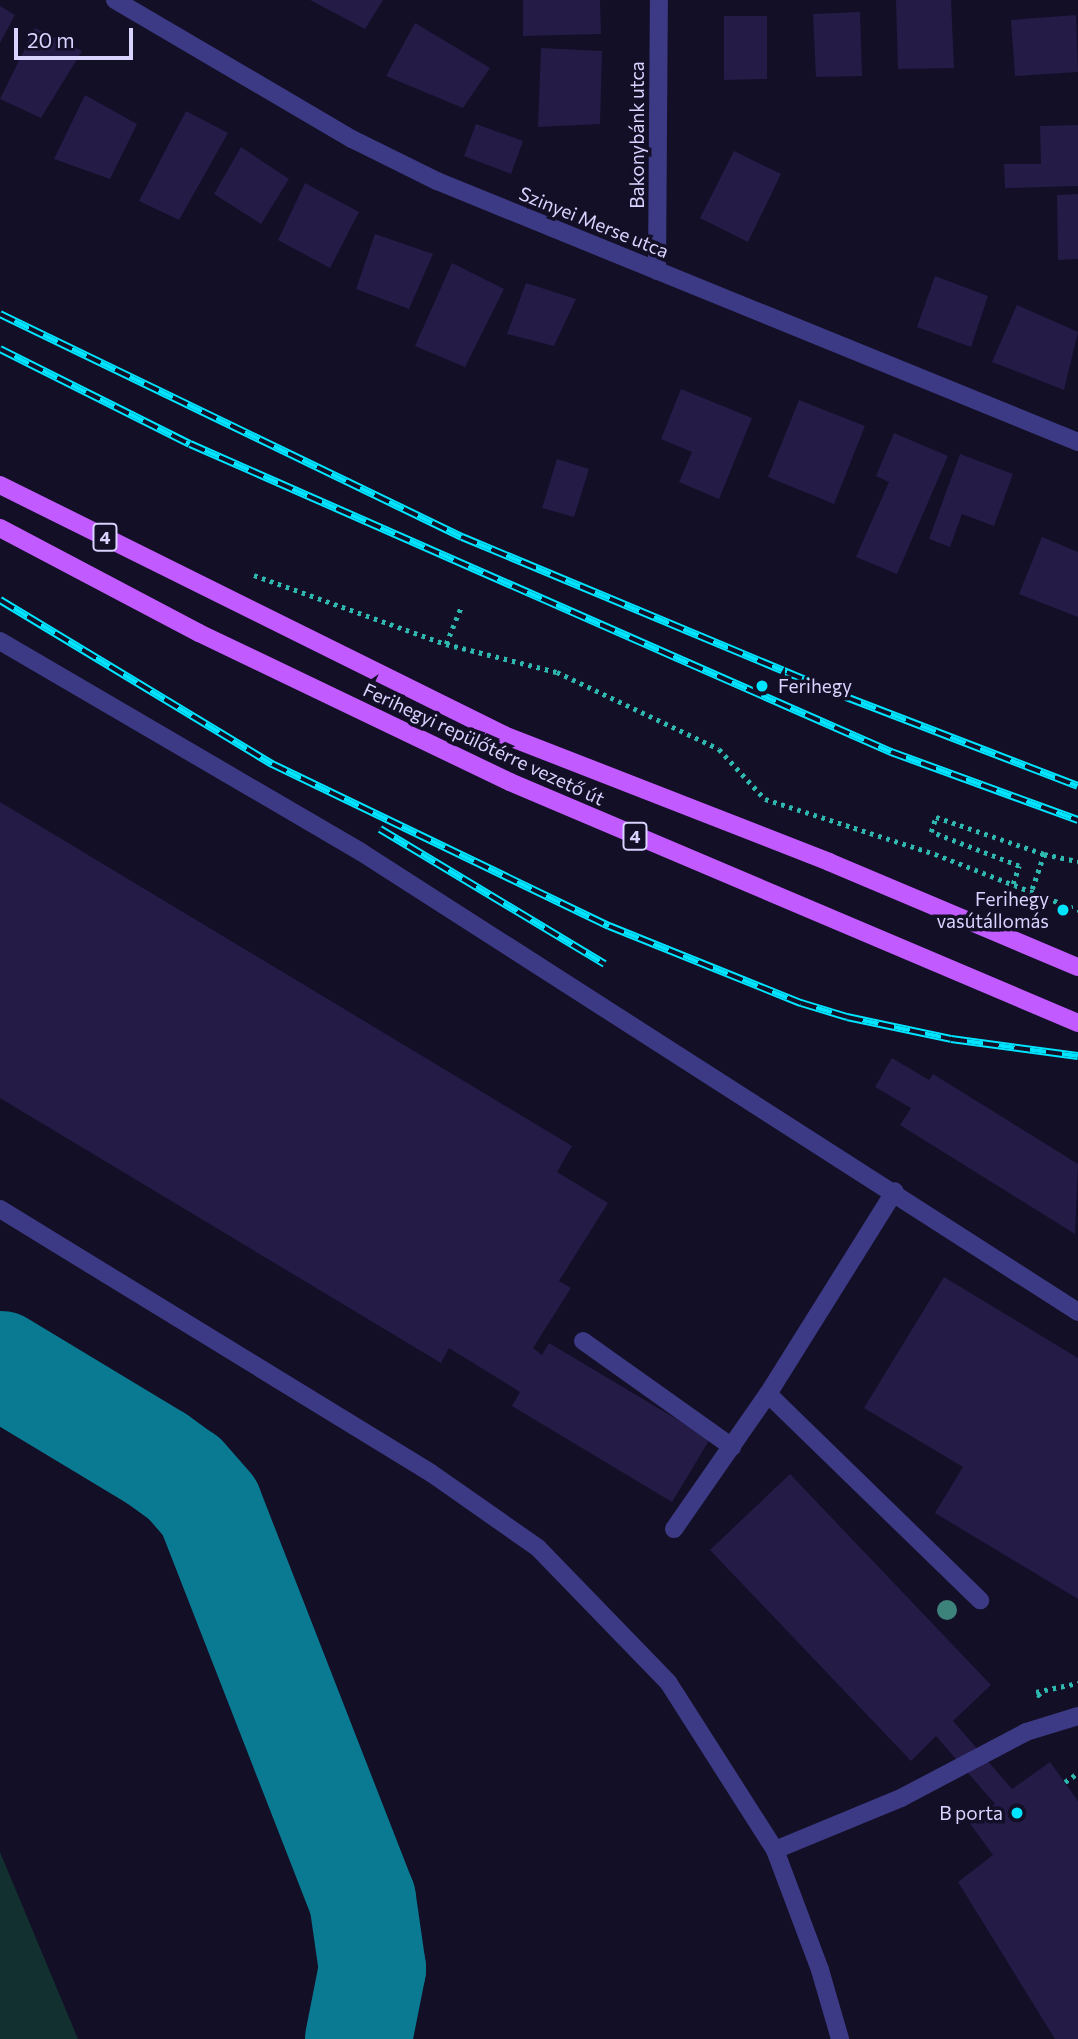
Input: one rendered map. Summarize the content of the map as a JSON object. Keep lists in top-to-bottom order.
{
  "streets": {
    "main road": ["4", "Ferihegyi repülőtérre vezető út"],
    "street": ["Bakonybánk utca", "Szinyei Merse utca"]
  },
  "crossings": [
    ["Bakonybánk utca", "Szinyei Merse utca"]
  ],
  "places": ["Ferihegy", "Ferihegy vasútállomás", "B porta"],
  "scale_bar": "20 m"
}
